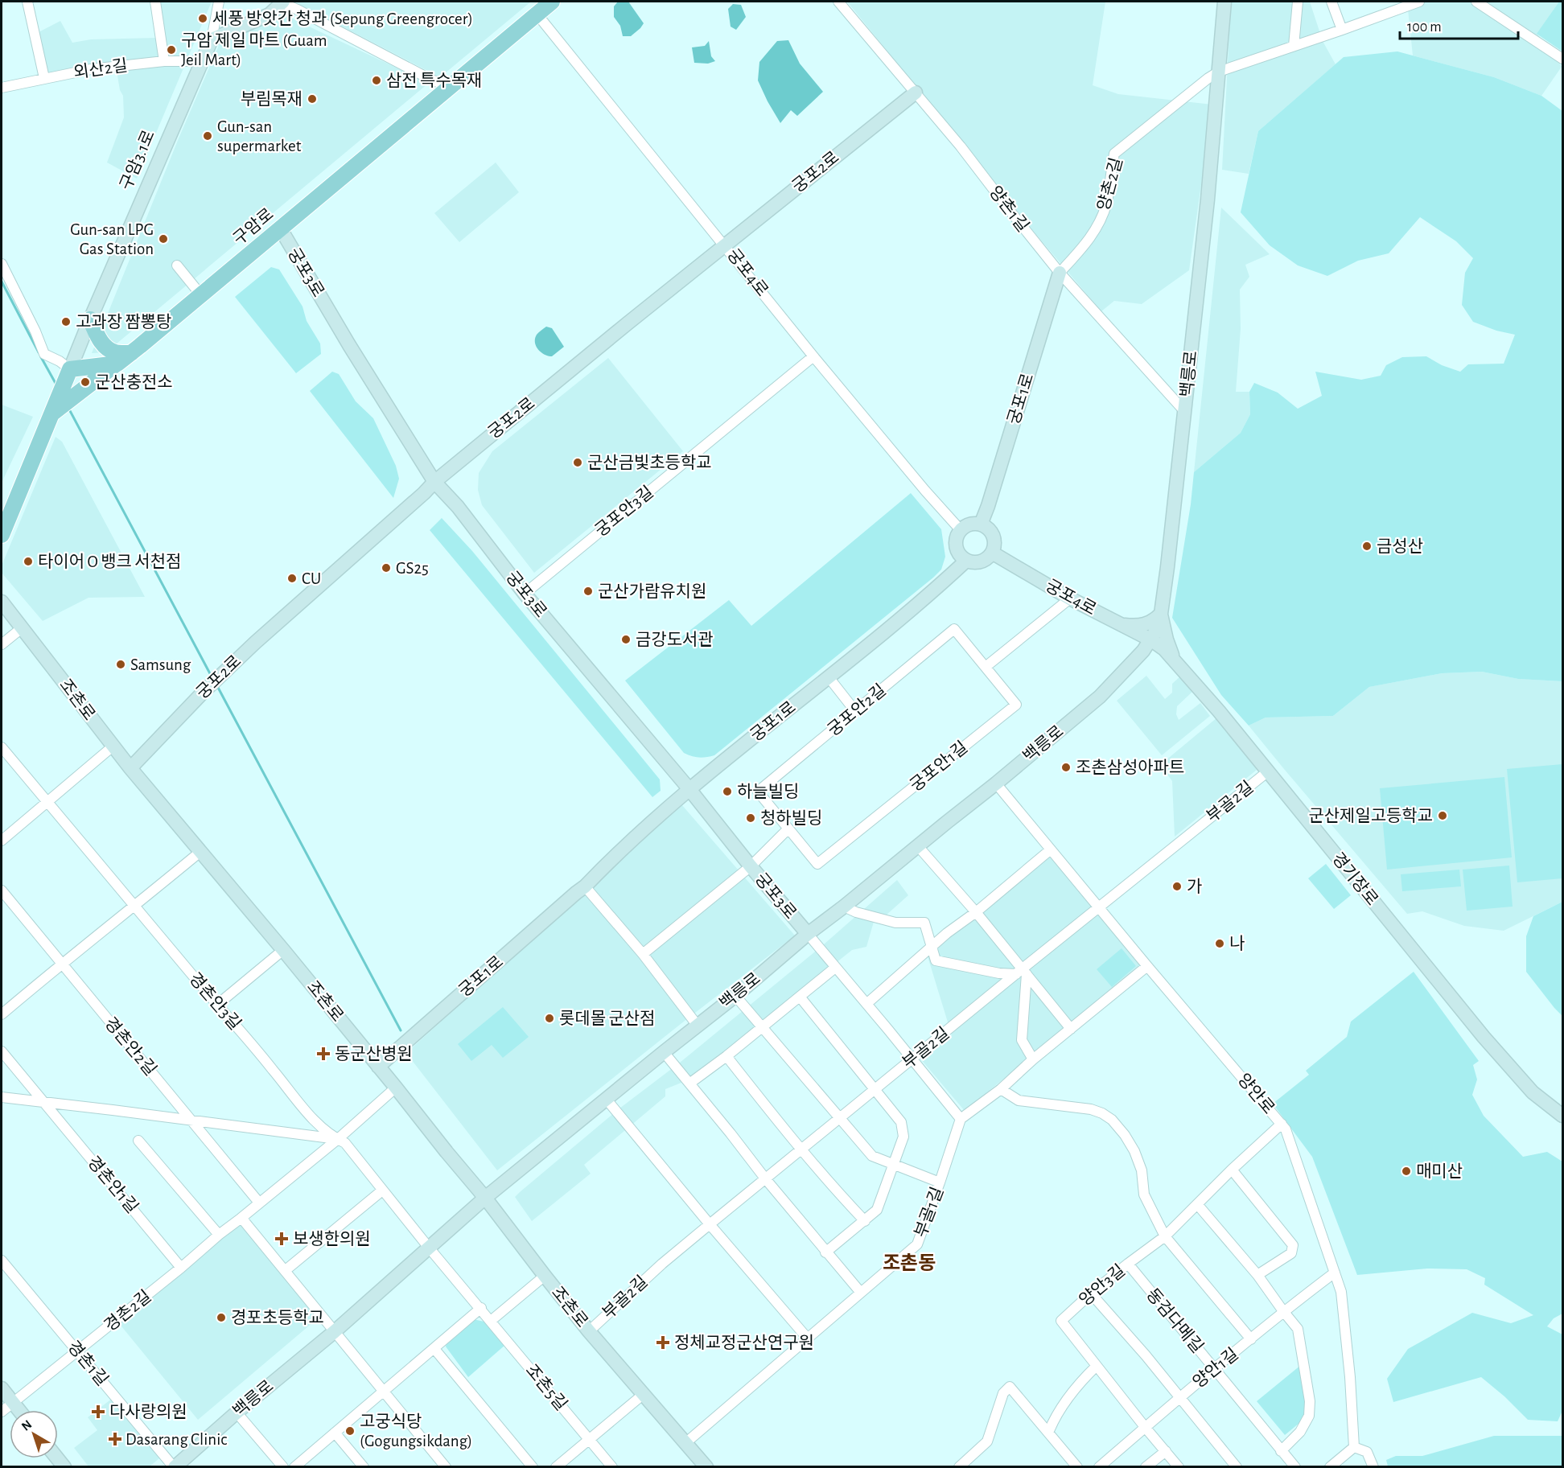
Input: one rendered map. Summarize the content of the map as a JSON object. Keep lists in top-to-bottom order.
{
  "streets": {
    "main road": ["구암로"],
    "street": [
      "외산2길",
      "구암3.1로",
      "궁포2로",
      "양촌2길",
      "양촌1길",
      "궁포3로",
      "궁포4로",
      "백릉로",
      "궁포1로",
      "궁포안3길",
      "조촌로",
      "궁포안2길",
      "궁포안1길",
      "부골2길",
      "경기장로",
      "경촌안3길",
      "경촌안2길",
      "양안로",
      "경촌안1길",
      "부골1길",
      "양안3길",
      "경촌2길",
      "동검다메길",
      "경촌1길",
      "양안1길",
      "조촌5길"
    ]
  },
  "crossings": [
    ["외산2길", "구암3.1로"],
    ["궁포2로", "양촌1길"],
    ["궁포2로", "궁포3로"],
    ["궁포2로", "궁포4로"],
    ["궁포2로", "조촌로"],
    ["양촌2길", "양촌1길"],
    ["양촌2길", "백릉로"],
    ["양촌2길", "궁포1로"],
    ["양촌1길", "백릉로"],
    ["양촌1길", "궁포1로"],
    ["구암로", "궁포3로"],
    ["구암로", "궁포4로"],
    ["궁포3로", "백릉로"],
    ["궁포3로", "궁포1로"],
    ["궁포3로", "궁포안3길"],
    ["궁포4로", "백릉로"],
    ["궁포4로", "궁포1로"],
    ["궁포4로", "궁포안3길"],
    ["궁포4로", "경기장로"],
    ["백릉로", "조촌로"],
    ["백릉로", "경기장로"],
    ["백릉로", "양안로"],
    ["백릉로", "경촌1길"],
    ["백릉로", "조촌5길"],
    ["궁포1로", "조촌로"],
    ["조촌로", "부골2길"],
    ["조촌로", "부골1길"],
    ["조촌로", "경촌2길"],
    ["궁포안2길", "궁포안1길"],
    ["부골2길", "경기장로"],
    ["부골2길", "양안로"],
    ["경촌안3길", "경촌2길"],
    ["경촌안2길", "경촌2길"],
    ["양안로", "양안3길"],
    ["양안로", "양안1길"],
    ["경촌안1길", "경촌2길"],
    ["양안3길", "동검다메길"],
    ["양안3길", "양안1길"],
    ["경촌2길", "경촌1길"],
    ["동검다메길", "양안1길"]
  ],
  "districts": ["조촌동"],
  "places": {
    "other": [
      "세풍 방앗간 청과 (Sepung Greengrocer)",
      "구암 제일 마트 (Guam Jeil Mart)",
      "삼전 특수목재",
      "부림목재",
      "Gun-san supermarket",
      "Gun-san LPG Gas Station",
      "고과장 짬뽕탕",
      "군산충전소",
      "군산금빛초등학교",
      "금성산",
      "타이어 O 뱅크 서천점",
      "GS25",
      "CU",
      "군산가람유치원",
      "금강도서관",
      "Samsung",
      "조촌삼성아파트",
      "하늘빌딩",
      "군산제일고등학교",
      "청하빌딩",
      "가",
      "나",
      "롯데몰 군산점",
      "매미산",
      "경포초등학교",
      "고궁식당 (Gogungsikdang)"
    ],
    "health": [
      "동군산병원",
      "보생한의원",
      "정체교정군산연구원",
      "다사랑의원",
      "Dasarang Clinic"
    ]
  },
  "scale_bar": "100 m",
  "north": "top left"
}
